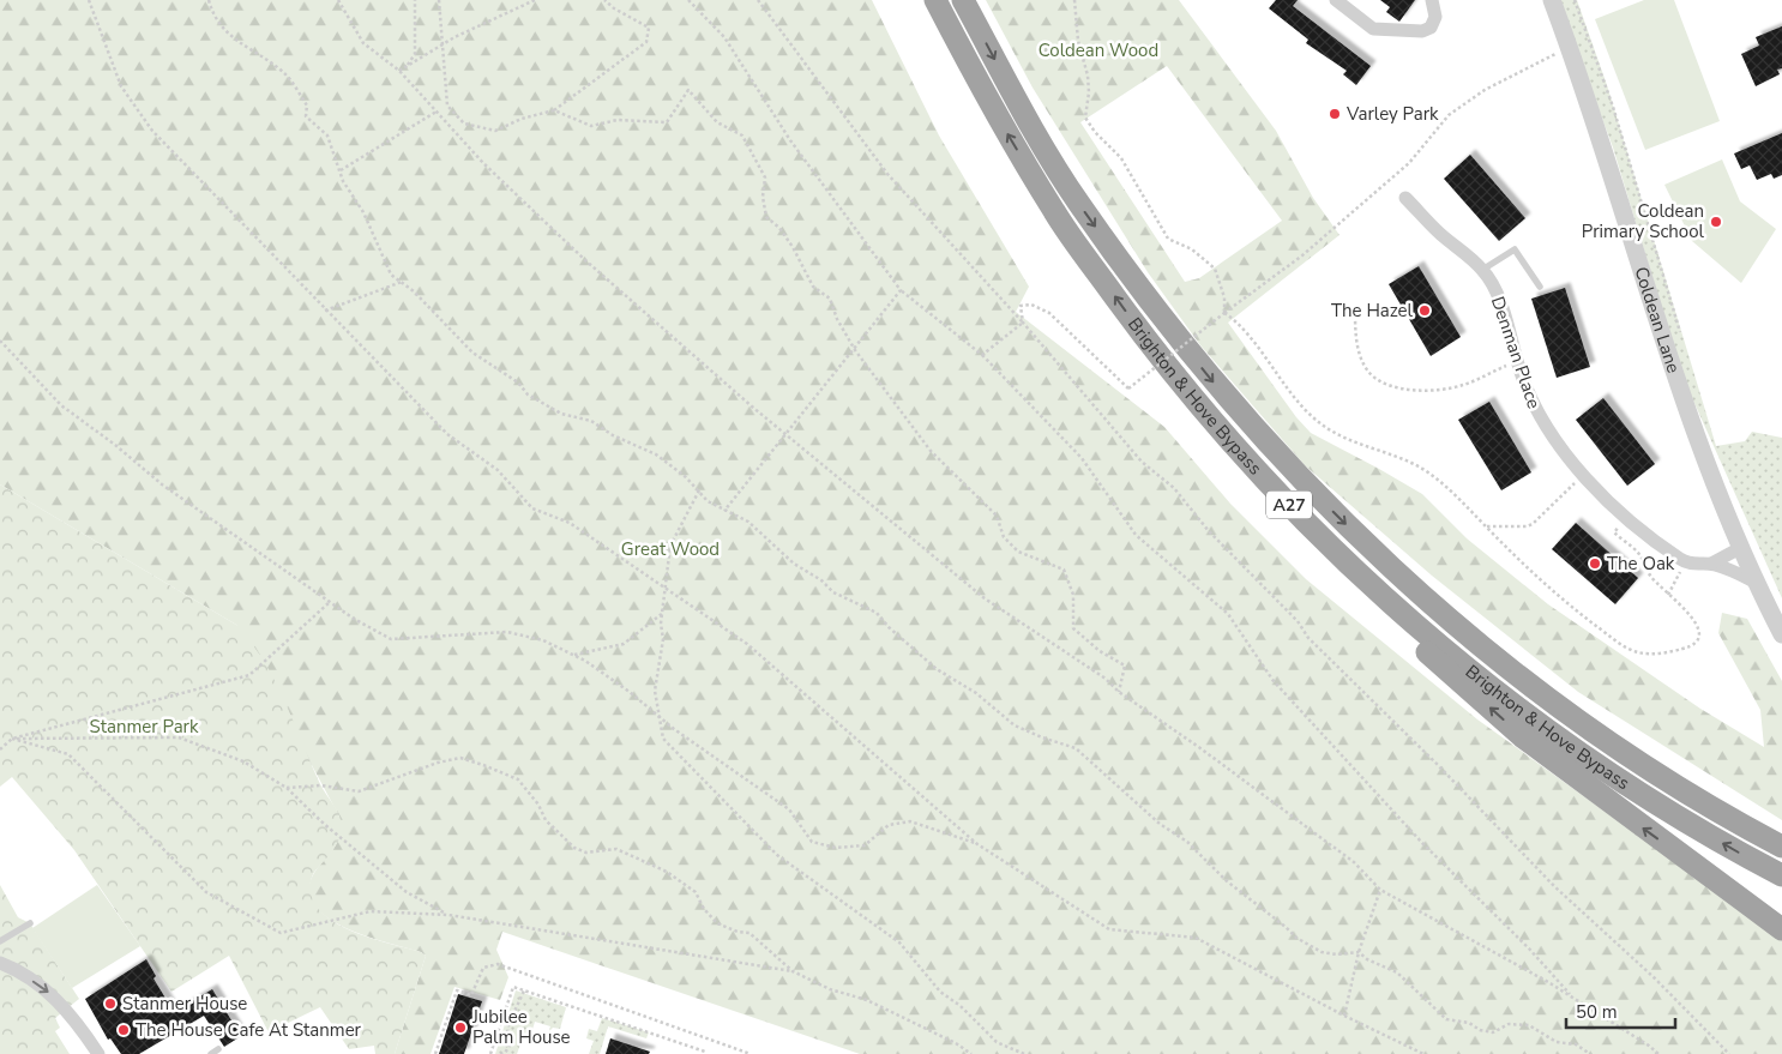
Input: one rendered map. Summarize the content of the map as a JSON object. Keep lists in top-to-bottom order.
{
  "streets": {
    "highway": ["Brighton & Hove Bypass", "A27"],
    "street": ["Coldean Lane", "Denman Place"]
  },
  "crossings": [
    ["Brighton & Hove Bypass", "A27"]
  ],
  "parks": ["Coldean Wood", "Great Wood", "Stanmer Park"],
  "places": [
    "Varley Park",
    "Coldean Primary School",
    "The Hazel",
    "The Oak",
    "Stanmer House",
    "Jubilee Palm House",
    "The House Cafe At Stanmer"
  ],
  "scale_bar": "50 m"
}
